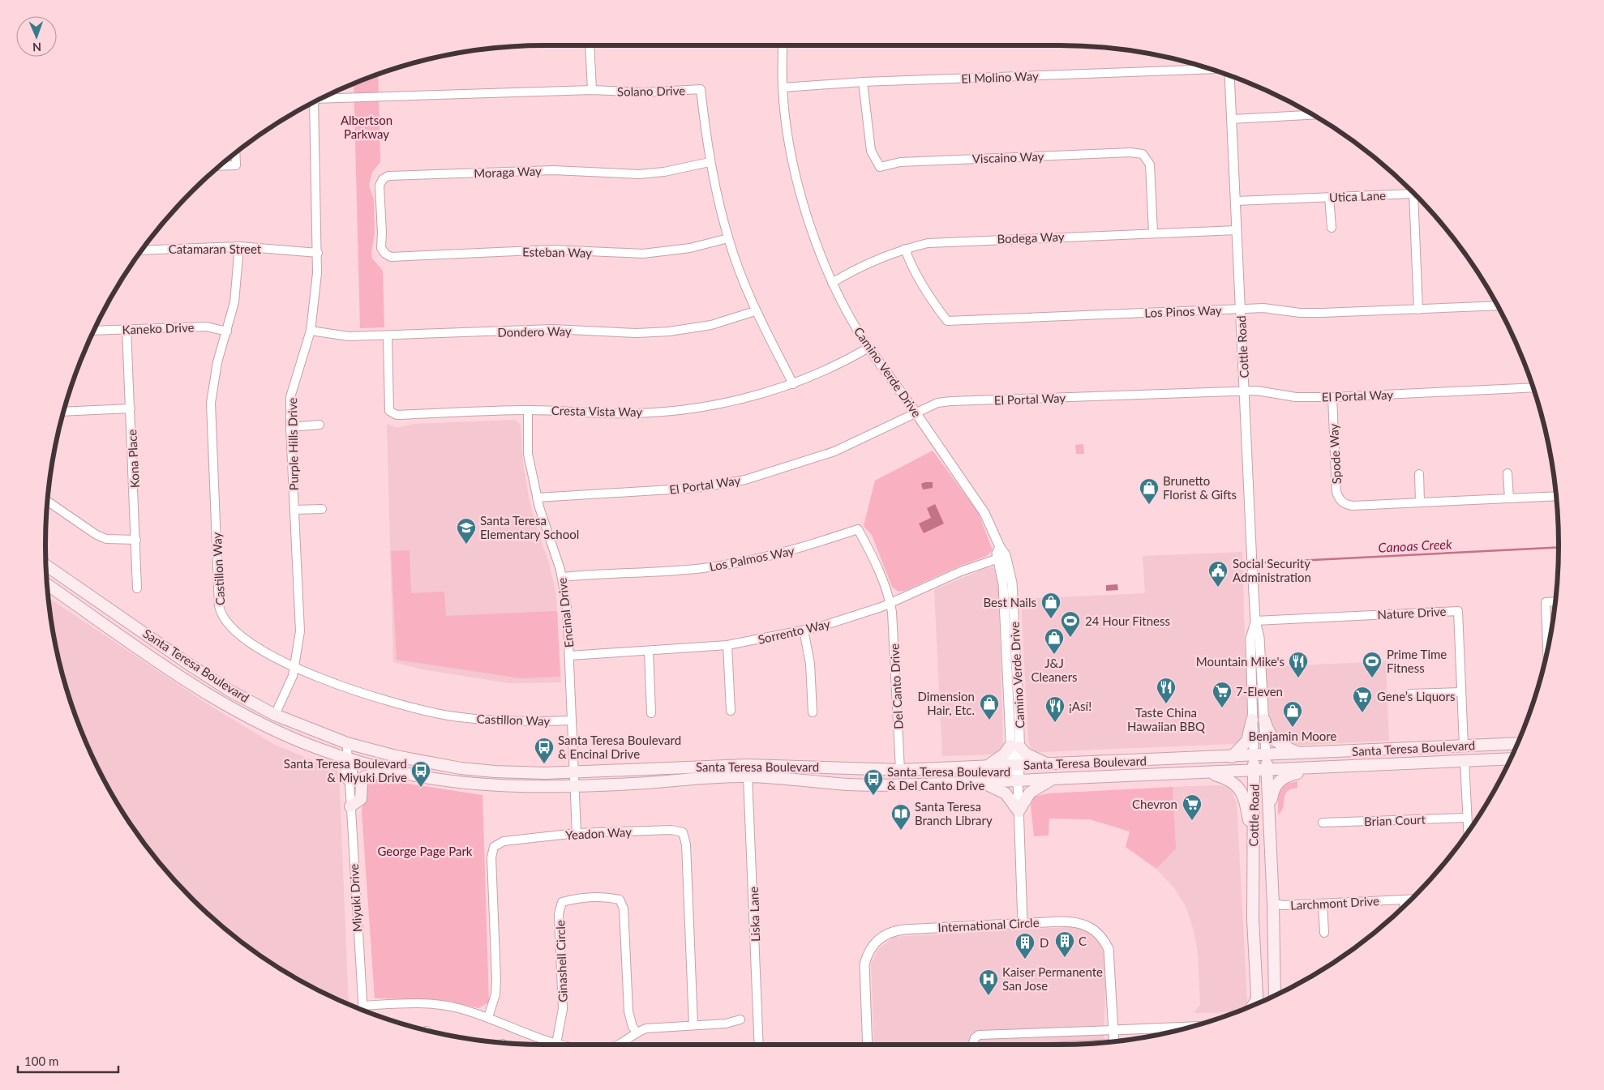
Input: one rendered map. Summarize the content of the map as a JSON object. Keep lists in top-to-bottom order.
{
  "streets": {
    "main road": ["Cottle Road", "Santa Teresa Boulevard"],
    "street": [
      "El Molino Way",
      "Solano Drive",
      "Viscaino Way",
      "Moraga Way",
      "Utica Lane",
      "Bodega Way",
      "Catamaran Street",
      "Esteban Way",
      "Los Pinos Way",
      "Kaneko Drive",
      "Dondero Way",
      "Camino Verde Drive",
      "El Portal Way",
      "Cresta Vista Way",
      "Purple Hills Drive",
      "Spode Way",
      "Kona Place",
      "Los Palmos Way",
      "Castillon Way",
      "Encinal Drive",
      "Nature Drive",
      "Sorrento Way",
      "Del Canto Drive",
      "Brian Court",
      "Yeadon Way",
      "Miyuki Drive",
      "Larchmont Drive",
      "Liska Lane",
      "International Circle",
      "Ginashell Circle"
    ]
  },
  "crossings": [
    ["El Molino Way", "Viscaino Way"],
    ["El Molino Way", "Camino Verde Drive"],
    ["Solano Drive", "Moraga Way"],
    ["Solano Drive", "Esteban Way"],
    ["Solano Drive", "Dondero Way"],
    ["Solano Drive", "Cresta Vista Way"],
    ["Viscaino Way", "Bodega Way"],
    ["Moraga Way", "Esteban Way"],
    ["Utica Lane", "Los Pinos Way"],
    ["Utica Lane", "Cottle Road"],
    ["Bodega Way", "Los Pinos Way"],
    ["Bodega Way", "Cottle Road"],
    ["Bodega Way", "Camino Verde Drive"],
    ["Catamaran Street", "Purple Hills Drive"],
    ["Catamaran Street", "Castillon Way"],
    ["Los Pinos Way", "Cottle Road"],
    ["Kaneko Drive", "Kona Place"],
    ["Kaneko Drive", "Castillon Way"],
    ["Dondero Way", "Cresta Vista Way"],
    ["Dondero Way", "Purple Hills Drive"],
    ["Cottle Road", "El Portal Way"],
    ["Cottle Road", "Nature Drive"],
    ["Cottle Road", "Santa Teresa Boulevard"],
    ["Cottle Road", "Larchmont Drive"],
    ["Camino Verde Drive", "El Portal Way"],
    ["Camino Verde Drive", "Cresta Vista Way"],
    ["Camino Verde Drive", "Sorrento Way"],
    ["Camino Verde Drive", "Santa Teresa Boulevard"],
    ["Camino Verde Drive", "International Circle"],
    ["El Portal Way", "Spode Way"],
    ["El Portal Way", "Encinal Drive"],
    ["Cresta Vista Way", "Encinal Drive"],
    ["Purple Hills Drive", "Castillon Way"],
    ["Purple Hills Drive", "Santa Teresa Boulevard"],
    ["Los Palmos Way", "Encinal Drive"],
    ["Los Palmos Way", "Sorrento Way"],
    ["Los Palmos Way", "Del Canto Drive"],
    ["Castillon Way", "Encinal Drive"],
    ["Encinal Drive", "Sorrento Way"],
    ["Encinal Drive", "Santa Teresa Boulevard"],
    ["Encinal Drive", "Yeadon Way"],
    ["Nature Drive", "Santa Teresa Boulevard"],
    ["Sorrento Way", "Del Canto Drive"],
    ["Santa Teresa Boulevard", "Del Canto Drive"],
    ["Santa Teresa Boulevard", "Miyuki Drive"],
    ["Santa Teresa Boulevard", "Liska Lane"]
  ],
  "water": ["Canoas Creek"],
  "parks": ["Albertson Parkway", "George Page Park"],
  "places": {
    "shop": [
      "Brunetto Florist & Gifts",
      "Best Nails",
      "J&J Cleaners",
      "Dimension Hair, Etc.",
      "Benjamin Moore"
    ],
    "school or university": ["Santa Teresa Elementary School"],
    "public building": ["Social Security Administration"],
    "sports": ["24 Hour Fitness", "Prime Time Fitness"],
    "restaurant": ["Mountain Mike's", "Taste China Hawaiian BBQ", "¡Así!"],
    "supermarket": ["7-Eleven", "Gene’s Liquors", "Chevron"],
    "bus stop": ["Santa Teresa Boulevard & Encinal Drive", "Santa Teresa Boulevard & Miyuki Drive", "Santa Teresa Boulevard & Del Canto Drive"],
    "library": ["Santa Teresa Branch Library"],
    "building": ["C", "D"],
    "hospital": ["Kaiser Permanente San Jose"]
  },
  "scale_bar": "100 m",
  "north": "bottom"
}
